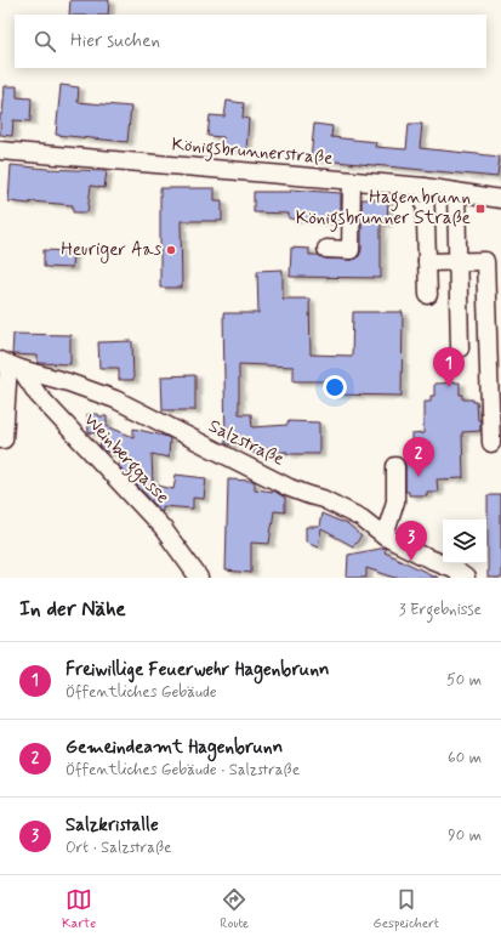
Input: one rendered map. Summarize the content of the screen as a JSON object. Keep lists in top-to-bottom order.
{
  "streets": {
    "street": ["Königsbrunnerstraße", "Salzstraße", "Weinberggasse"]
  },
  "crossings": [
    ["Salzstraße", "Weinberggasse"]
  ],
  "places": {
    "transit": ["Hagenbrunn Königsbrunner Straße"],
    "other": ["Heuriger Aas"]
  },
  "page": {
    "search": "Hier suchen",
    "pins": ["1", "2", "3"],
    "heading": ["In der Nähe", "3 Ergebnisse"],
    "list": [
      {
        "mark": "1",
        "name": "Freiwillige Feuerwehr Hagenbrunn",
        "note": "Öffentliches Gebäude",
        "value": "50 m"
      },
      {
        "mark": "2",
        "name": "Gemeindeamt Hagenbrunn",
        "note": "Öffentliches Gebäude · Salzstraße",
        "value": "60 m"
      },
      {
        "mark": "3",
        "name": "Salzkristalle",
        "note": "Ort · Salzstraße",
        "value": "90 m"
      }
    ],
    "nav": ["Karte", "Route", "Gespeichert"]
  }
}
